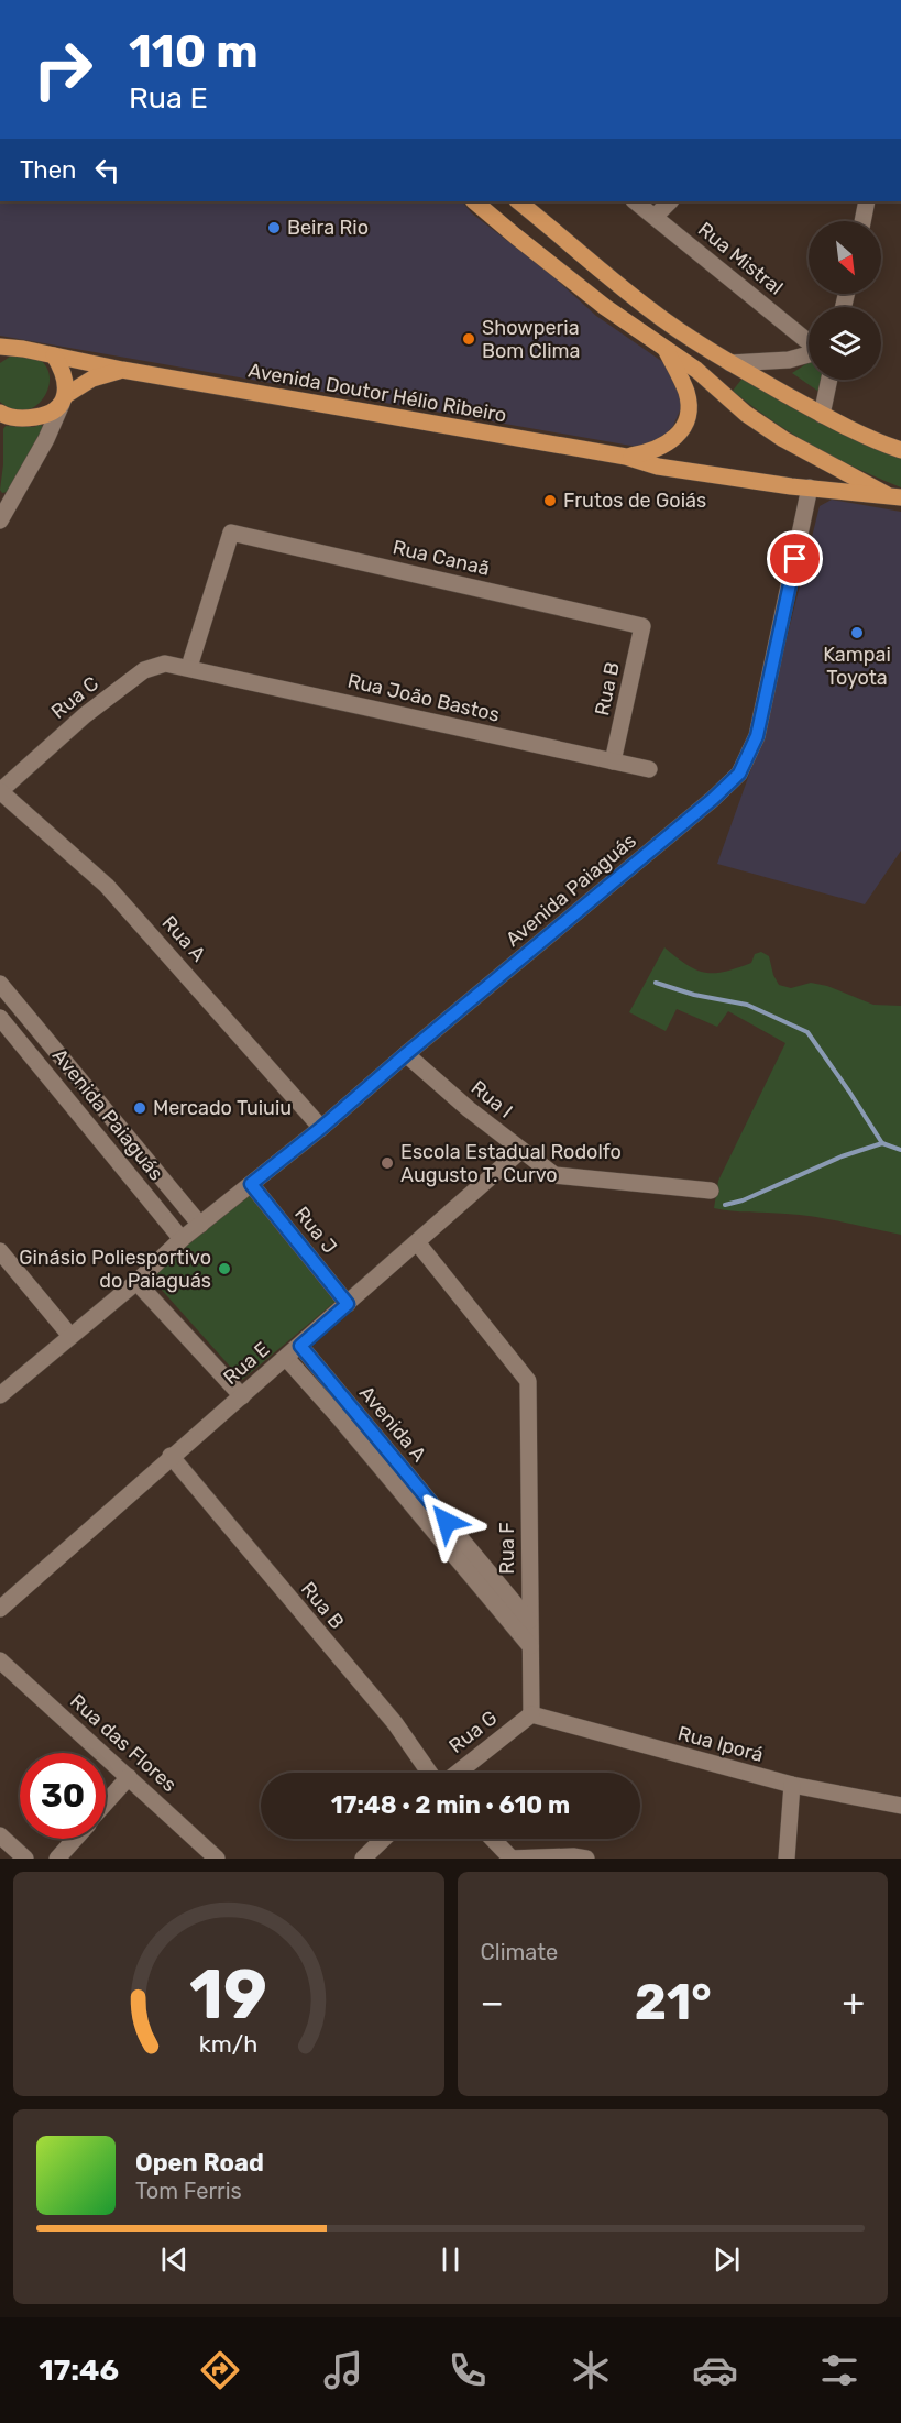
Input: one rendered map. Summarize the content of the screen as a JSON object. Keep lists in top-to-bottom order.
{
  "streets": {
    "main road": ["Avenida Doutor Hélio Ribeiro"],
    "street": [
      "Rua Mistral",
      "Rua Canaã",
      "Rua B",
      "Rua C",
      "Rua João Bastos",
      "Avenida Paiaguás",
      "Rua A",
      "Rua I",
      "Rua J",
      "Rua E",
      "Avenida A",
      "Rua F",
      "Rua G",
      "Rua das Flores",
      "Rua Iporá"
    ]
  },
  "crossings": [
    ["Avenida Doutor Hélio Ribeiro", "Avenida Paiaguás"],
    ["Rua Canaã", "Rua B"],
    ["Rua Canaã", "Rua C"],
    ["Rua Canaã", "Rua João Bastos"],
    ["Rua B", "Rua João Bastos"],
    ["Rua B", "Rua E"],
    ["Rua C", "Rua João Bastos"],
    ["Rua C", "Rua A"],
    ["Avenida Paiaguás", "Rua A"],
    ["Avenida Paiaguás", "Rua I"],
    ["Avenida Paiaguás", "Rua J"],
    ["Rua I", "Rua E"],
    ["Rua J", "Rua E"],
    ["Rua E", "Avenida A"],
    ["Rua E", "Rua F"],
    ["Avenida A", "Rua F"],
    ["Rua F", "Rua G"],
    ["Rua F", "Rua Iporá"],
    ["Rua G", "Rua Iporá"]
  ],
  "places": [
    "Beira Rio",
    "Showperia Bom Clima",
    "Frutos de Goiás",
    "Kampai Toyota",
    "Mercado Tuiuiu",
    "Escola Estadual Rodolfo Augusto T. Curvo",
    "Ginásio Poliesportivo do Paiaguás"
  ],
  "north": "bottom right",
  "page": {
    "turn": ["110 m", "Rua E"],
    "then": "Then",
    "limit": "30",
    "trip": "17:48 · 2 min · 610 m",
    "tile": "Climate",
    "heat": ["−", "21°", "+"],
    "song": ["Open Road", "Tom Ferris"],
    "tabs": "17:46",
    "gauge": ["19", "km/h"]
  }
}
